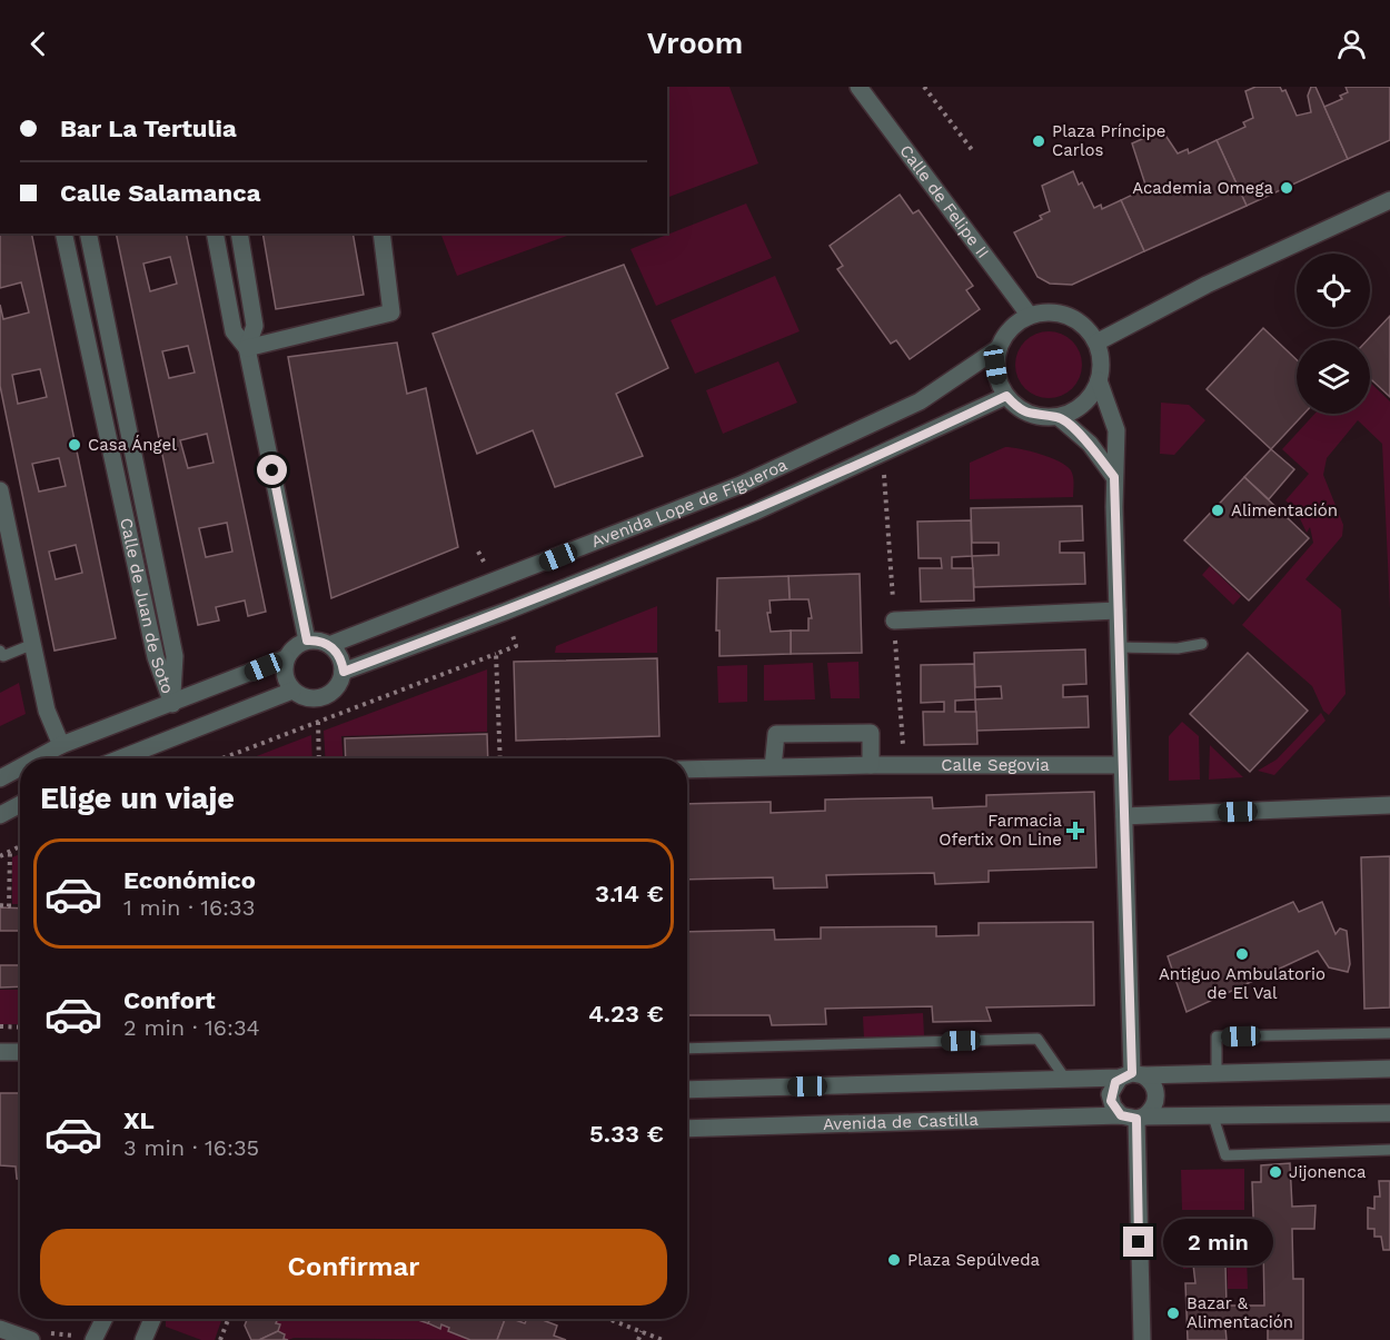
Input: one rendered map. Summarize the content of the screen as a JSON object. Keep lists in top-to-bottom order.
{
  "streets": {
    "street": [
      "Calle de Felipe II",
      "Avenida Lope de Figueroa",
      "Calle de Juan de Soto",
      "Calle Segovia",
      "Avenida de Castilla"
    ]
  },
  "crossings": [
    ["Calle de Felipe II", "Avenida Lope de Figueroa"]
  ],
  "places": {
    "other": [
      "Plaza Príncipe Carlos",
      "Academia Omega",
      "Casa Ángel",
      "Alimentación",
      "Antiguo Ambulatorio de El Val",
      "Jijonenca",
      "Plaza Sepúlveda",
      "Bazar & Alimentación"
    ],
    "health": ["Farmacia Ofertix On Line"]
  },
  "page": {
    "header": "Vroom",
    "banner": ["Bar La Tertulia", "Calle Salamanca"],
    "heading": "Elige un viaje",
    "list": [
      {
        "name": "Económico",
        "note": "1 min · 16:33",
        "value": "3.14 €"
      },
      {
        "name": "Confort",
        "note": "2 min · 16:34",
        "value": "4.23 €"
      },
      {
        "name": "XL",
        "note": "3 min · 16:35",
        "value": "5.33 €"
      }
    ],
    "buttons": "Confirmar",
    "bubble": "2 min"
  }
}
